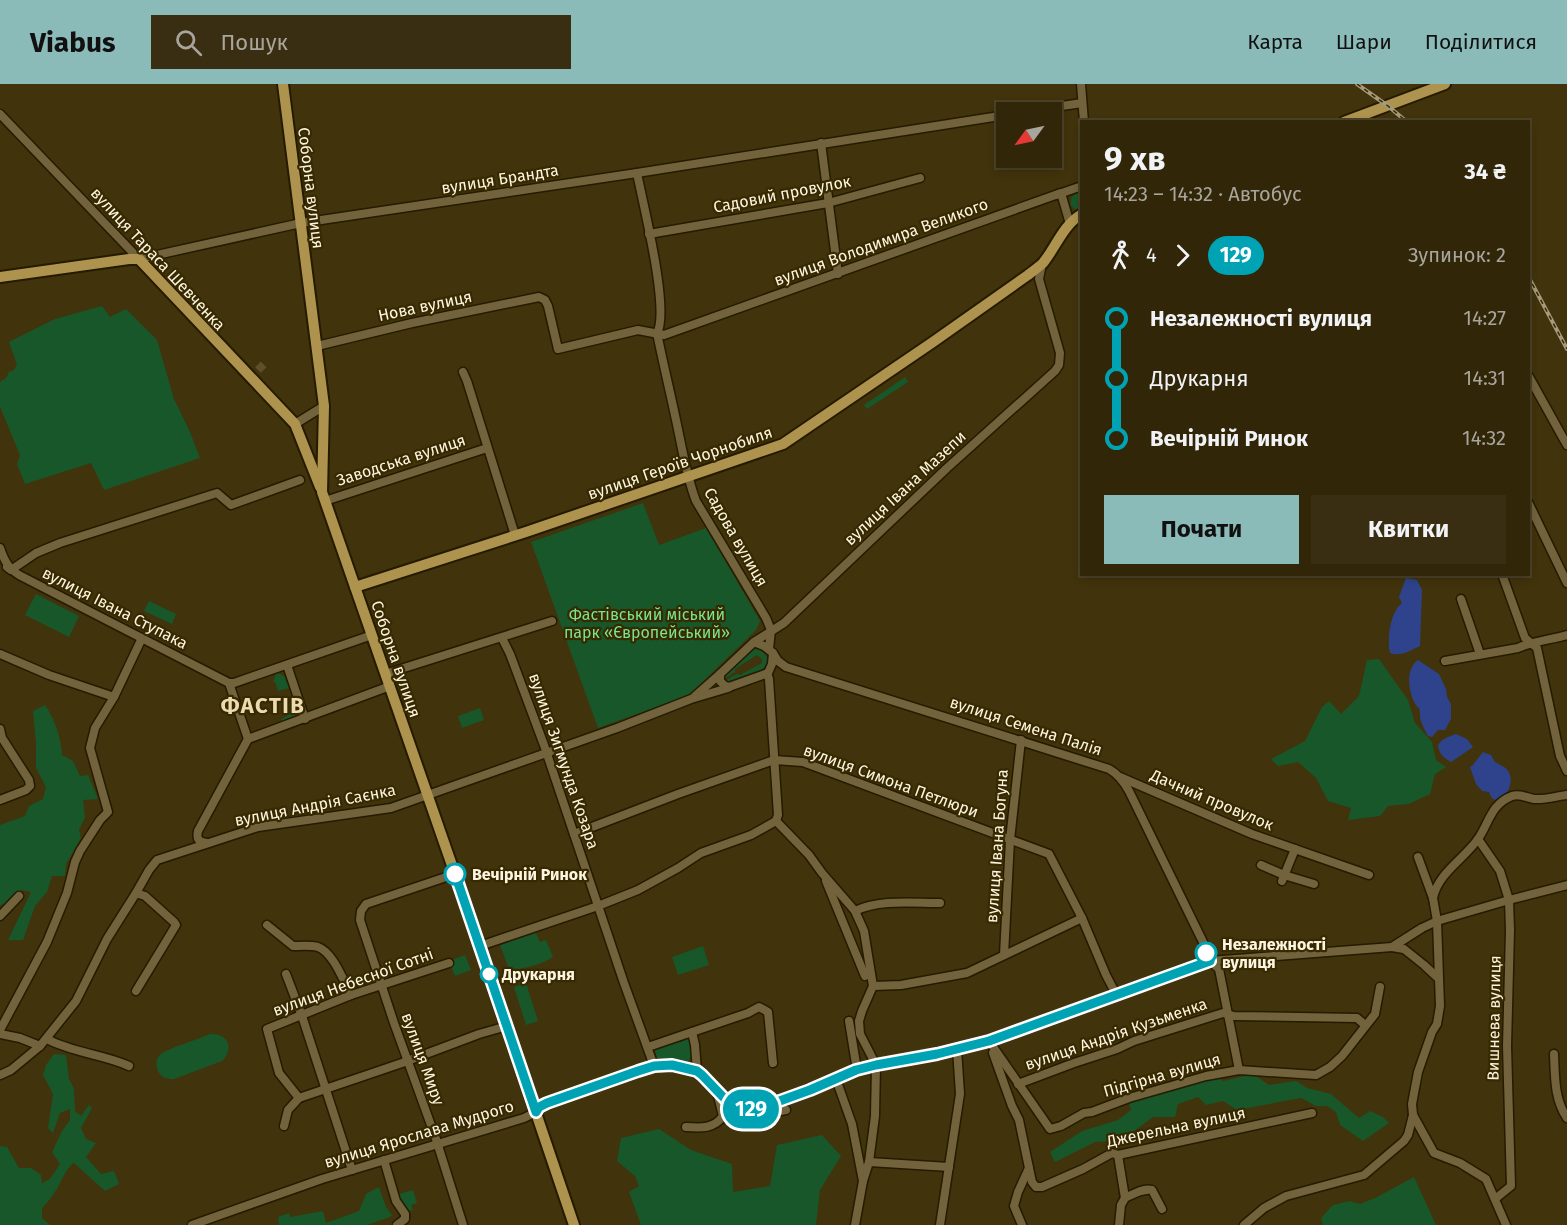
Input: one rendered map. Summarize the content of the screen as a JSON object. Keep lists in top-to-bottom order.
{
  "streets": {
    "main road": [
      "вулиця Брандта",
      "Соборна вулиця",
      "вулиця Тараса Шевченка",
      "вулиця Героїв Чорнобиля"
    ],
    "street": [
      "Садовий провулок",
      "вулиця Володимира Великого",
      "Нова вулиця",
      "Заводська вулиця",
      "вулиця Івана Мазепи",
      "Садова вулиця",
      "вулиця Івана Ступака",
      "вулиця Семена Палія",
      "вулиця Зигмунда Козара",
      "вулиця Симона Петлюри",
      "Дачний провулок",
      "вулиця Андрія Саєнка",
      "вулиця Івана Богуна",
      "вулиця Небесної Сотні",
      "Вишнева вулиця",
      "вулиця Андрія Кузьменка",
      "вулиця Миру",
      "Підгірна вулиця",
      "Джерельна вулиця",
      "вулиця Ярослава Мудрого"
    ]
  },
  "crossings": [
    ["вулиця Брандта", "Соборна вулиця"],
    ["вулиця Брандта", "вулиця Тараса Шевченка"],
    ["вулиця Брандта", "Садова вулиця"],
    ["Соборна вулиця", "Нова вулиця"],
    ["Соборна вулиця", "Заводська вулиця"],
    ["Соборна вулиця", "вулиця Героїв Чорнобиля"],
    ["Соборна вулиця", "вулиця Андрія Саєнка"],
    ["Соборна вулиця", "вулиця Миру"],
    ["Соборна вулиця", "вулиця Ярослава Мудрого"],
    ["Садовий провулок", "Садова вулиця"],
    ["вулиця Володимира Великого", "Нова вулиця"],
    ["вулиця Володимира Великого", "Садова вулиця"],
    ["вулиця Героїв Чорнобиля", "вулиця Івана Мазепи"],
    ["вулиця Героїв Чорнобиля", "Садова вулиця"],
    ["вулиця Івана Мазепи", "Садова вулиця"],
    ["вулиця Семена Палія", "Дачний провулок"],
    ["вулиця Семена Палія", "вулиця Івана Богуна"],
    ["вулиця Зигмунда Козара", "вулиця Симона Петлюри"],
    ["вулиця Зигмунда Козара", "вулиця Ярослава Мудрого"],
    ["вулиця Симона Петлюри", "вулиця Івана Богуна"],
    ["вулиця Небесної Сотні", "вулиця Миру"],
    ["вулиця Андрія Кузьменка", "Підгірна вулиця"],
    ["вулиця Миру", "вулиця Ярослава Мудрого"]
  ],
  "districts": ["ФАСТІВ"],
  "parks": ["Фастівський міський парк «Європейський»"],
  "places": ["Вечірній Ринок", "Незалежності вулиця", "Друкарня"],
  "lines": ["bus line 129"],
  "north": "bottom left",
  "page": {
    "header": "Viabus",
    "search": "Пошук",
    "nav": ["Карта", "Шари", "Поділитися"],
    "on_map": "129",
    "heading": ["9 хв", "14:23 – 14:32 · Автобус", "34 ₴"],
    "legs": ["4", "129", "Зупинок: 2"],
    "list": [
      {
        "name": "Незалежності вулиця",
        "value": "14:27"
      },
      {
        "name": "Друкарня",
        "value": "14:31"
      },
      {
        "name": "Вечірній Ринок",
        "value": "14:32"
      }
    ],
    "buttons": ["Почати", "Квитки"]
  }
}
